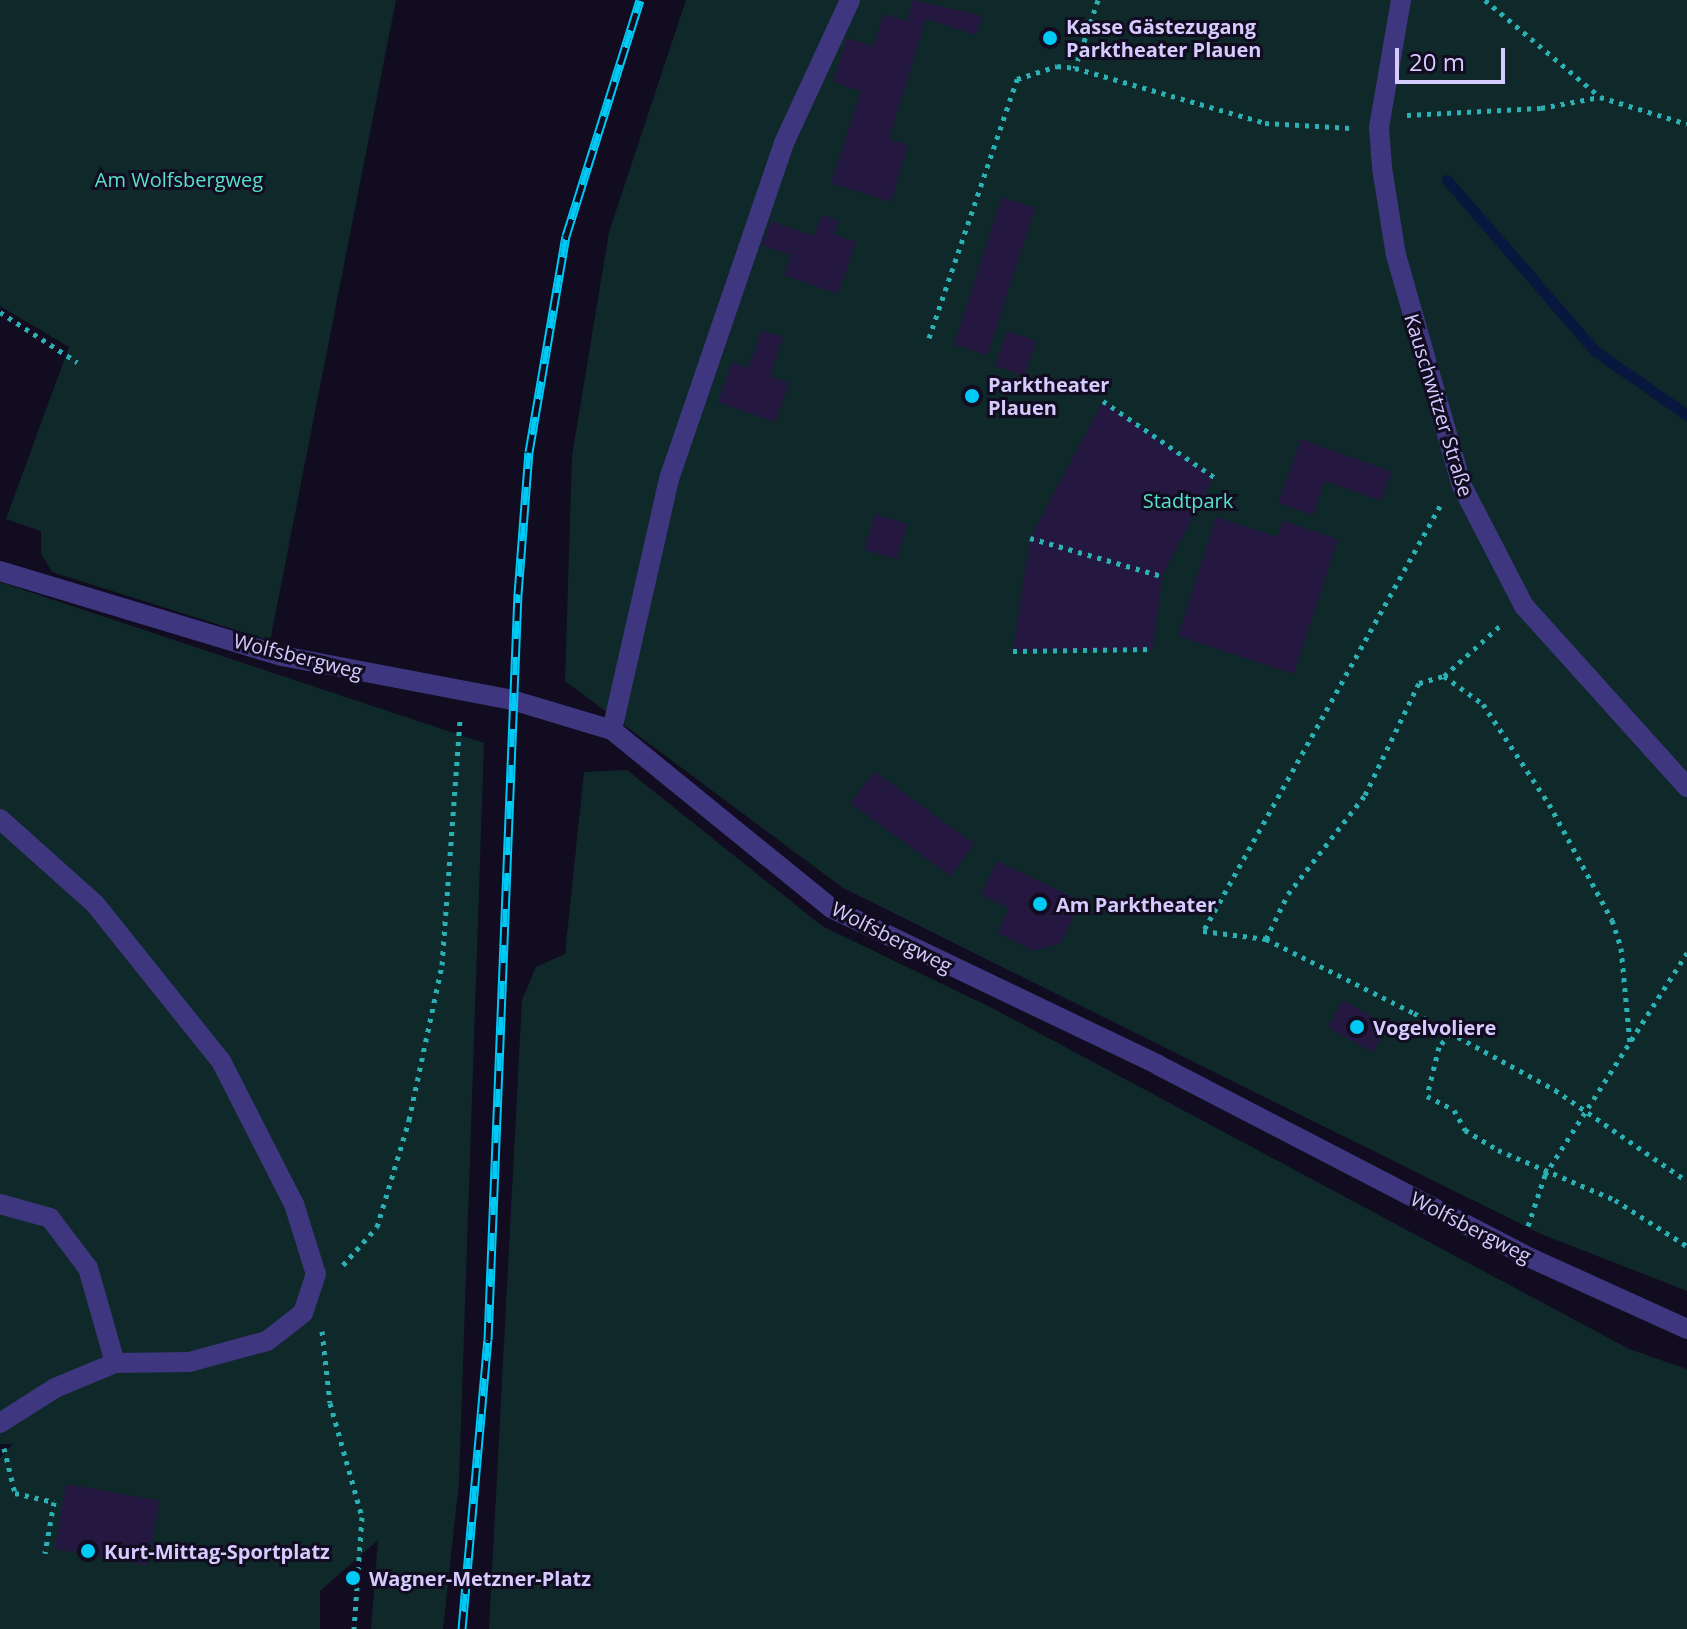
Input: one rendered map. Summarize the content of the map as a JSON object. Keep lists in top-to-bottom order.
{
  "streets": {
    "street": ["Kauschwitzer Straße", "Wolfsbergweg"]
  },
  "parks": ["Am Wolfsbergweg", "Stadtpark"],
  "places": [
    "Kasse Gästezugang Parktheater Plauen",
    "Parktheater Plauen",
    "Am Parktheater",
    "Vogelvoliere",
    "Kurt-Mittag-Sportplatz",
    "Wagner-Metzner-Platz"
  ],
  "scale_bar": "20 m"
}
